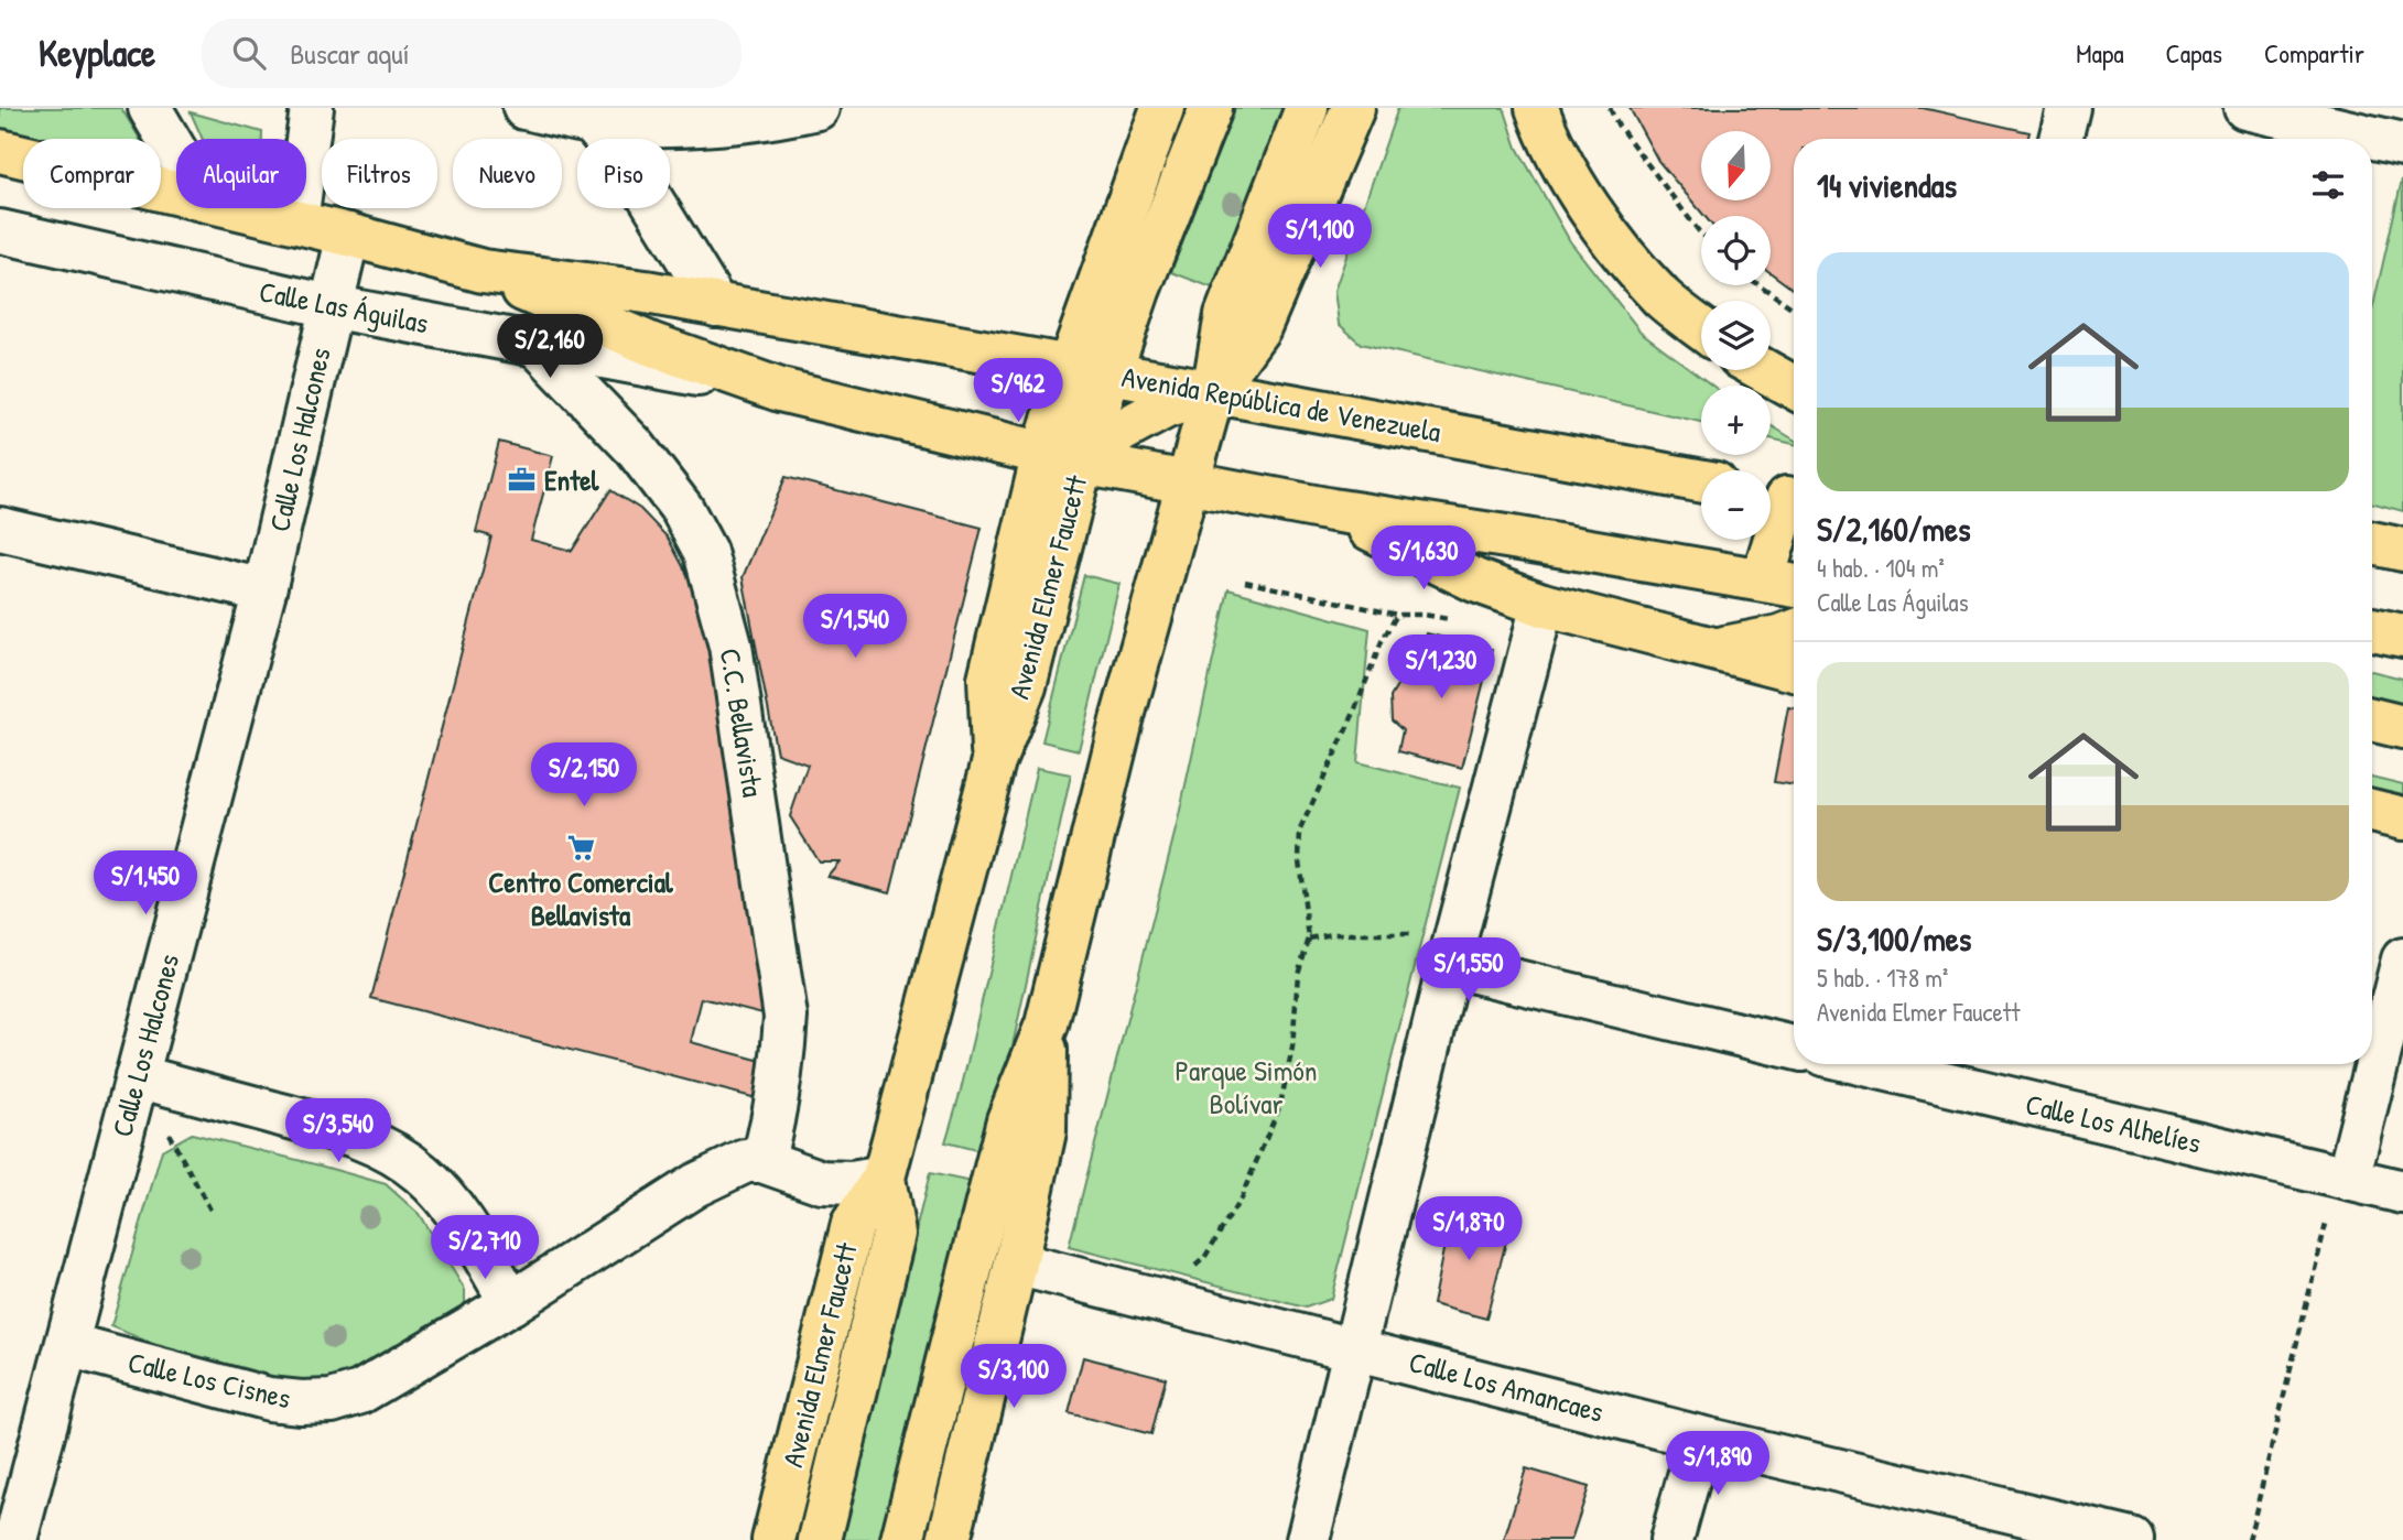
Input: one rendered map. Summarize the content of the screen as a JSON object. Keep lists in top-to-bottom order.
{
  "streets": {
    "main road": ["Avenida República de Venezuela", "Avenida Elmer Faucett"],
    "street": [
      "Calle Las Águilas",
      "Calle Los Halcones",
      "C.C. Bellavista",
      "Calle Los Alhelíes",
      "Calle Los Cisnes",
      "Calle Los Amancaes"
    ]
  },
  "crossings": [
    ["Calle Las Águilas", "Avenida República de Venezuela"],
    ["Calle Las Águilas", "Calle Los Halcones"],
    ["Calle Las Águilas", "C.C. Bellavista"],
    ["Avenida República de Venezuela", "Calle Los Halcones"],
    ["Avenida República de Venezuela", "Avenida Elmer Faucett"],
    ["Calle Los Halcones", "Calle Los Cisnes"],
    ["C.C. Bellavista", "Calle Los Cisnes"]
  ],
  "parks": ["Parque Simón Bolívar"],
  "places": {
    "office": ["Entel"],
    "supermarket": ["Centro Comercial Bellavista"]
  },
  "north": "bottom",
  "page": {
    "header": "Keyplace",
    "search": "Buscar aquí",
    "nav": ["Mapa", "Capas", "Compartir"],
    "map_buttons": ["+", "−"],
    "chip": [
      "Comprar",
      "Alquilar",
      "Filtros",
      "Nuevo",
      "Piso"
    ],
    "heading": "14 viviendas",
    "price": [
      "S/1,100",
      "S/2,160",
      "S/962",
      "S/1,630",
      "S/1,540",
      "S/1,230",
      "S/2,150",
      "S/1,450",
      "S/1,550",
      "S/3,540",
      "S/1,870",
      "S/2,710",
      "S/3,100",
      "S/1,890"
    ],
    "list": [
      {
        "name": "S/2,160/mes",
        "note": "4 hab. · 104 m² · Calle Las Águilas"
      },
      {
        "name": "S/3,100/mes",
        "note": "5 hab. · 178 m² · Avenida Elmer Faucett"
      }
    ]
  }
}
